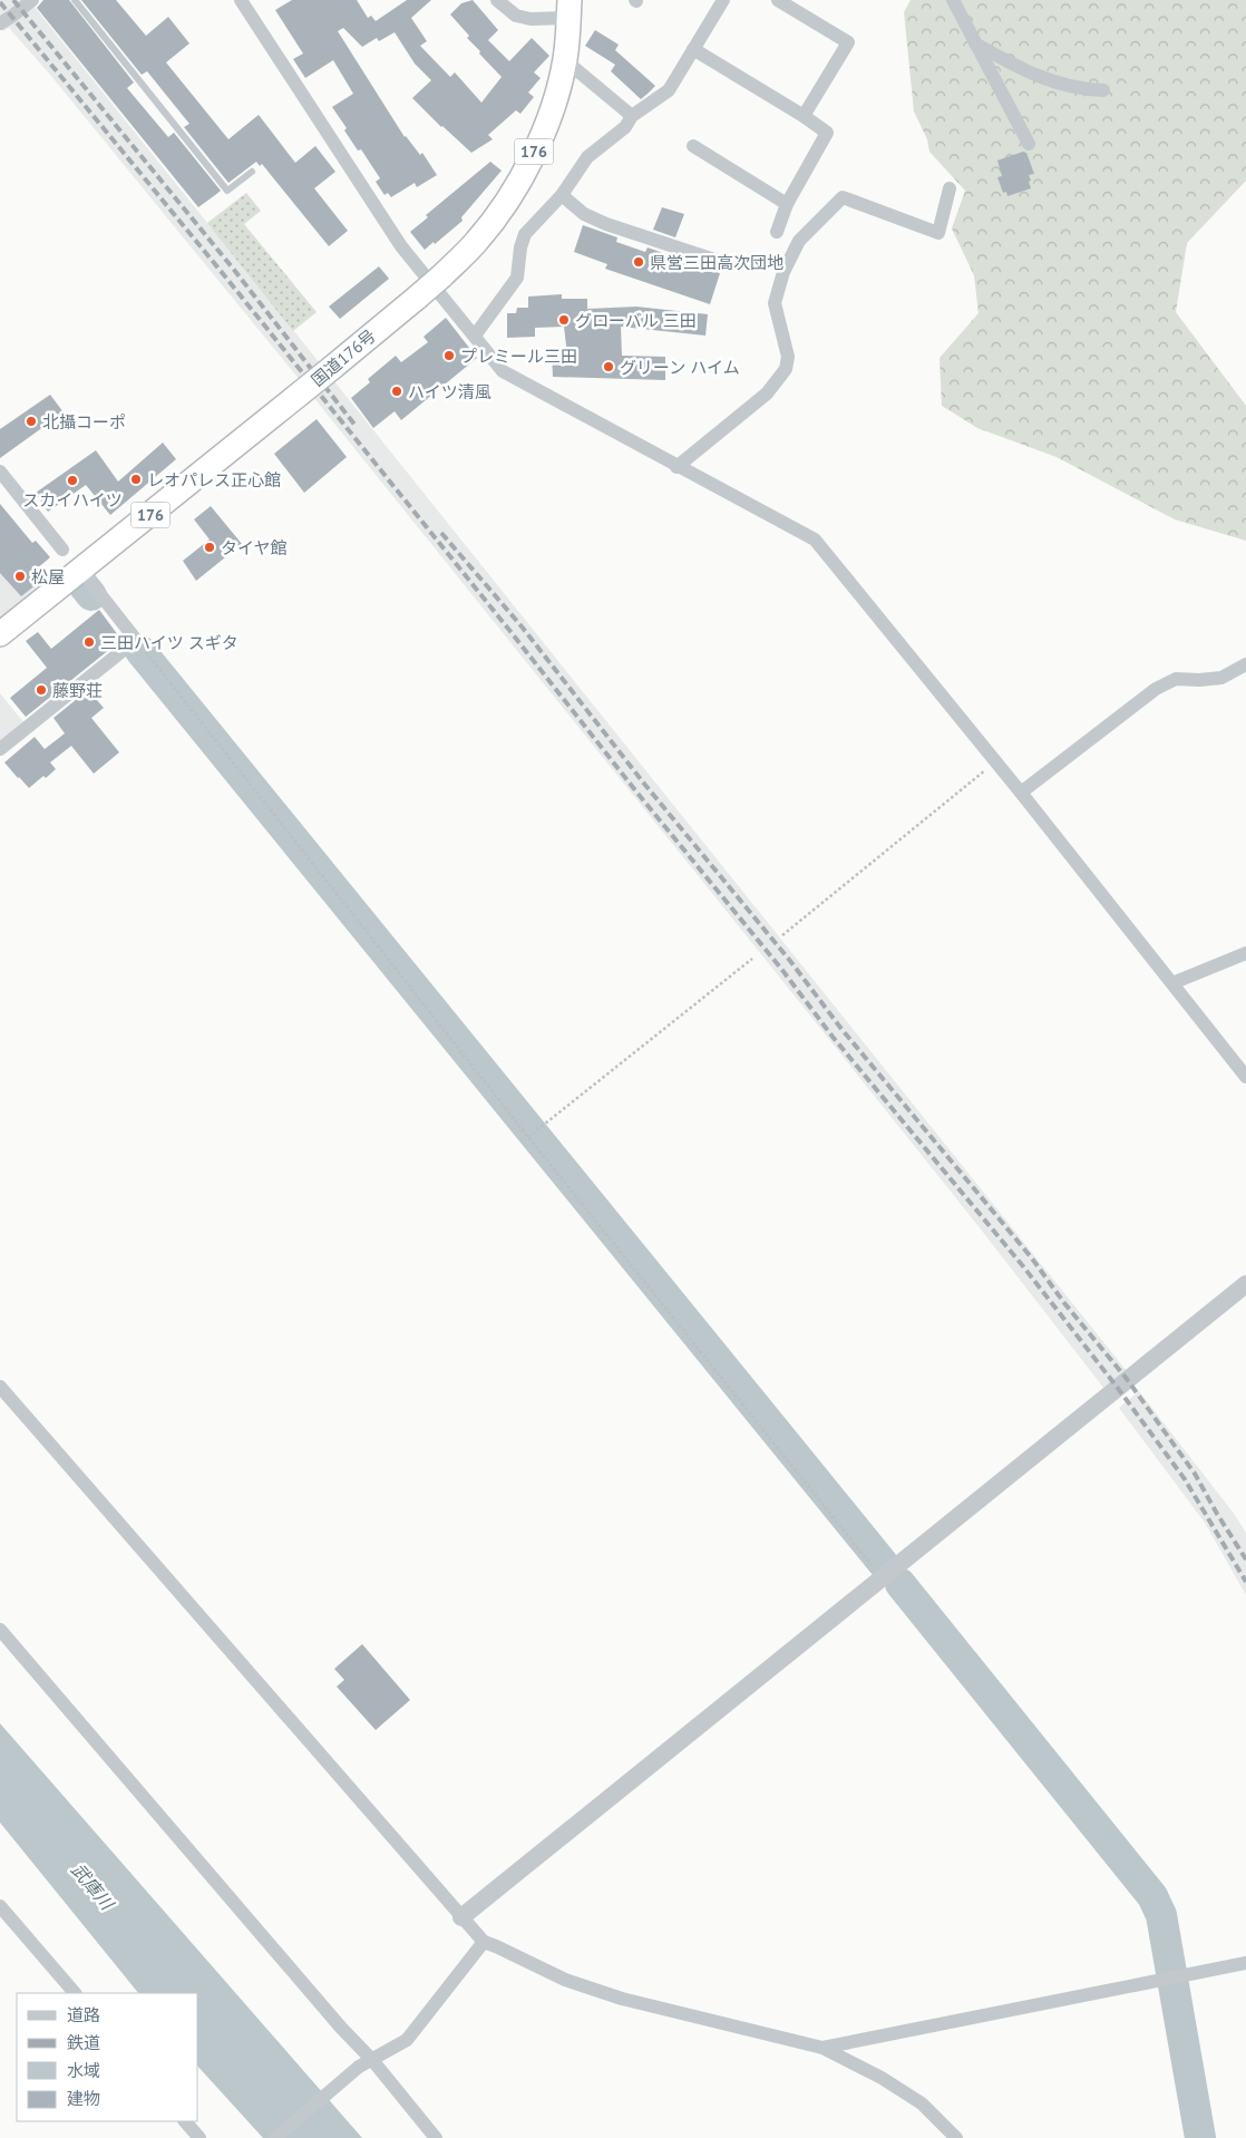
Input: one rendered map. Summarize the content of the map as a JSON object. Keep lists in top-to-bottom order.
{
  "streets": {
    "highway": ["176", "国道176号"]
  },
  "water": ["武庫川"],
  "places": [
    "県営三田高次団地",
    "グローバル 三田",
    "プレミール三田",
    "グリーン ハイム",
    "ハイツ清風",
    "北攝コーポ",
    "レオパレス正心館",
    "スカイハイツ",
    "タイヤ館",
    "松屋",
    "三田ハイツ スギタ",
    "藤野荘"
  ],
  "legend": [
    "道路",
    "鉄道",
    "水域",
    "建物"
  ]
}
